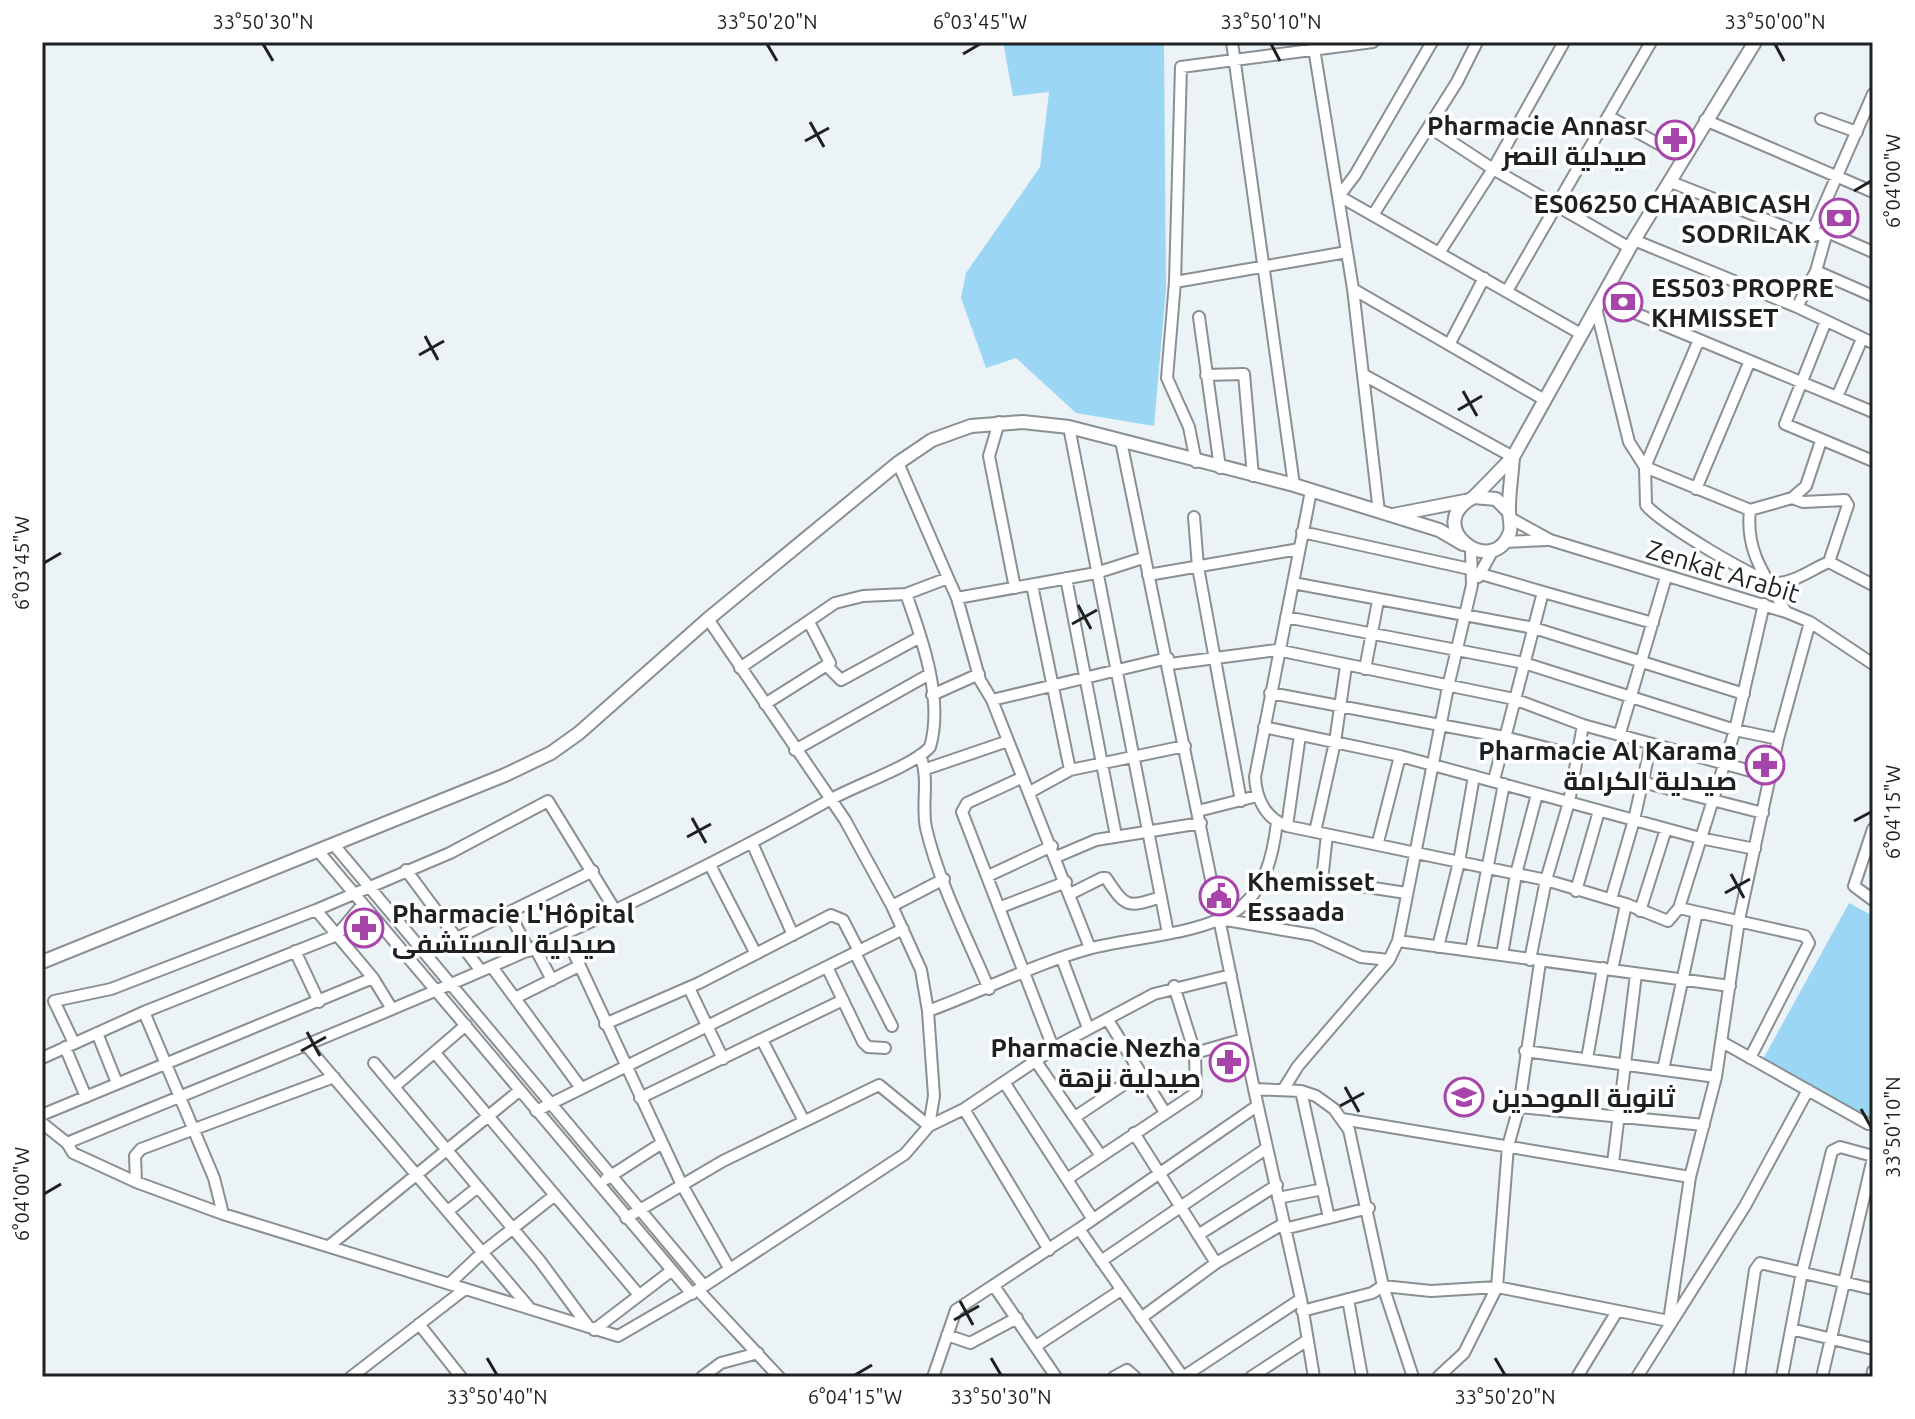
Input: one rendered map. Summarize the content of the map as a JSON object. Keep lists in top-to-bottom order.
{
  "streets": {
    "street": ["Zenkat Arabit"]
  },
  "places": {
    "pharmacy": [
      "Pharmacie Annasr صيدلية النصر",
      "Pharmacie Al Karama صيدلية الكرامة",
      "Pharmacie L'Hôpital صيدلية المستشفى",
      "Pharmacie Nezha صيدلية نزهة"
    ],
    "bank": ["ES06250 CHAABICASH SODRILAK", "ES503 PROPRE KHMISSET"],
    "public building": ["Khemisset Essaada"],
    "school or university": ["ثانوية الموحدين"]
  },
  "coordinates": [
    "33°50'30\"N",
    "33°50'20\"N",
    "6°03'45\"W",
    "33°50'10\"N",
    "33°50'00\"N",
    "6°04'00\"W",
    "6°04'15\"W",
    "33°50'40\"N"
  ]
}
